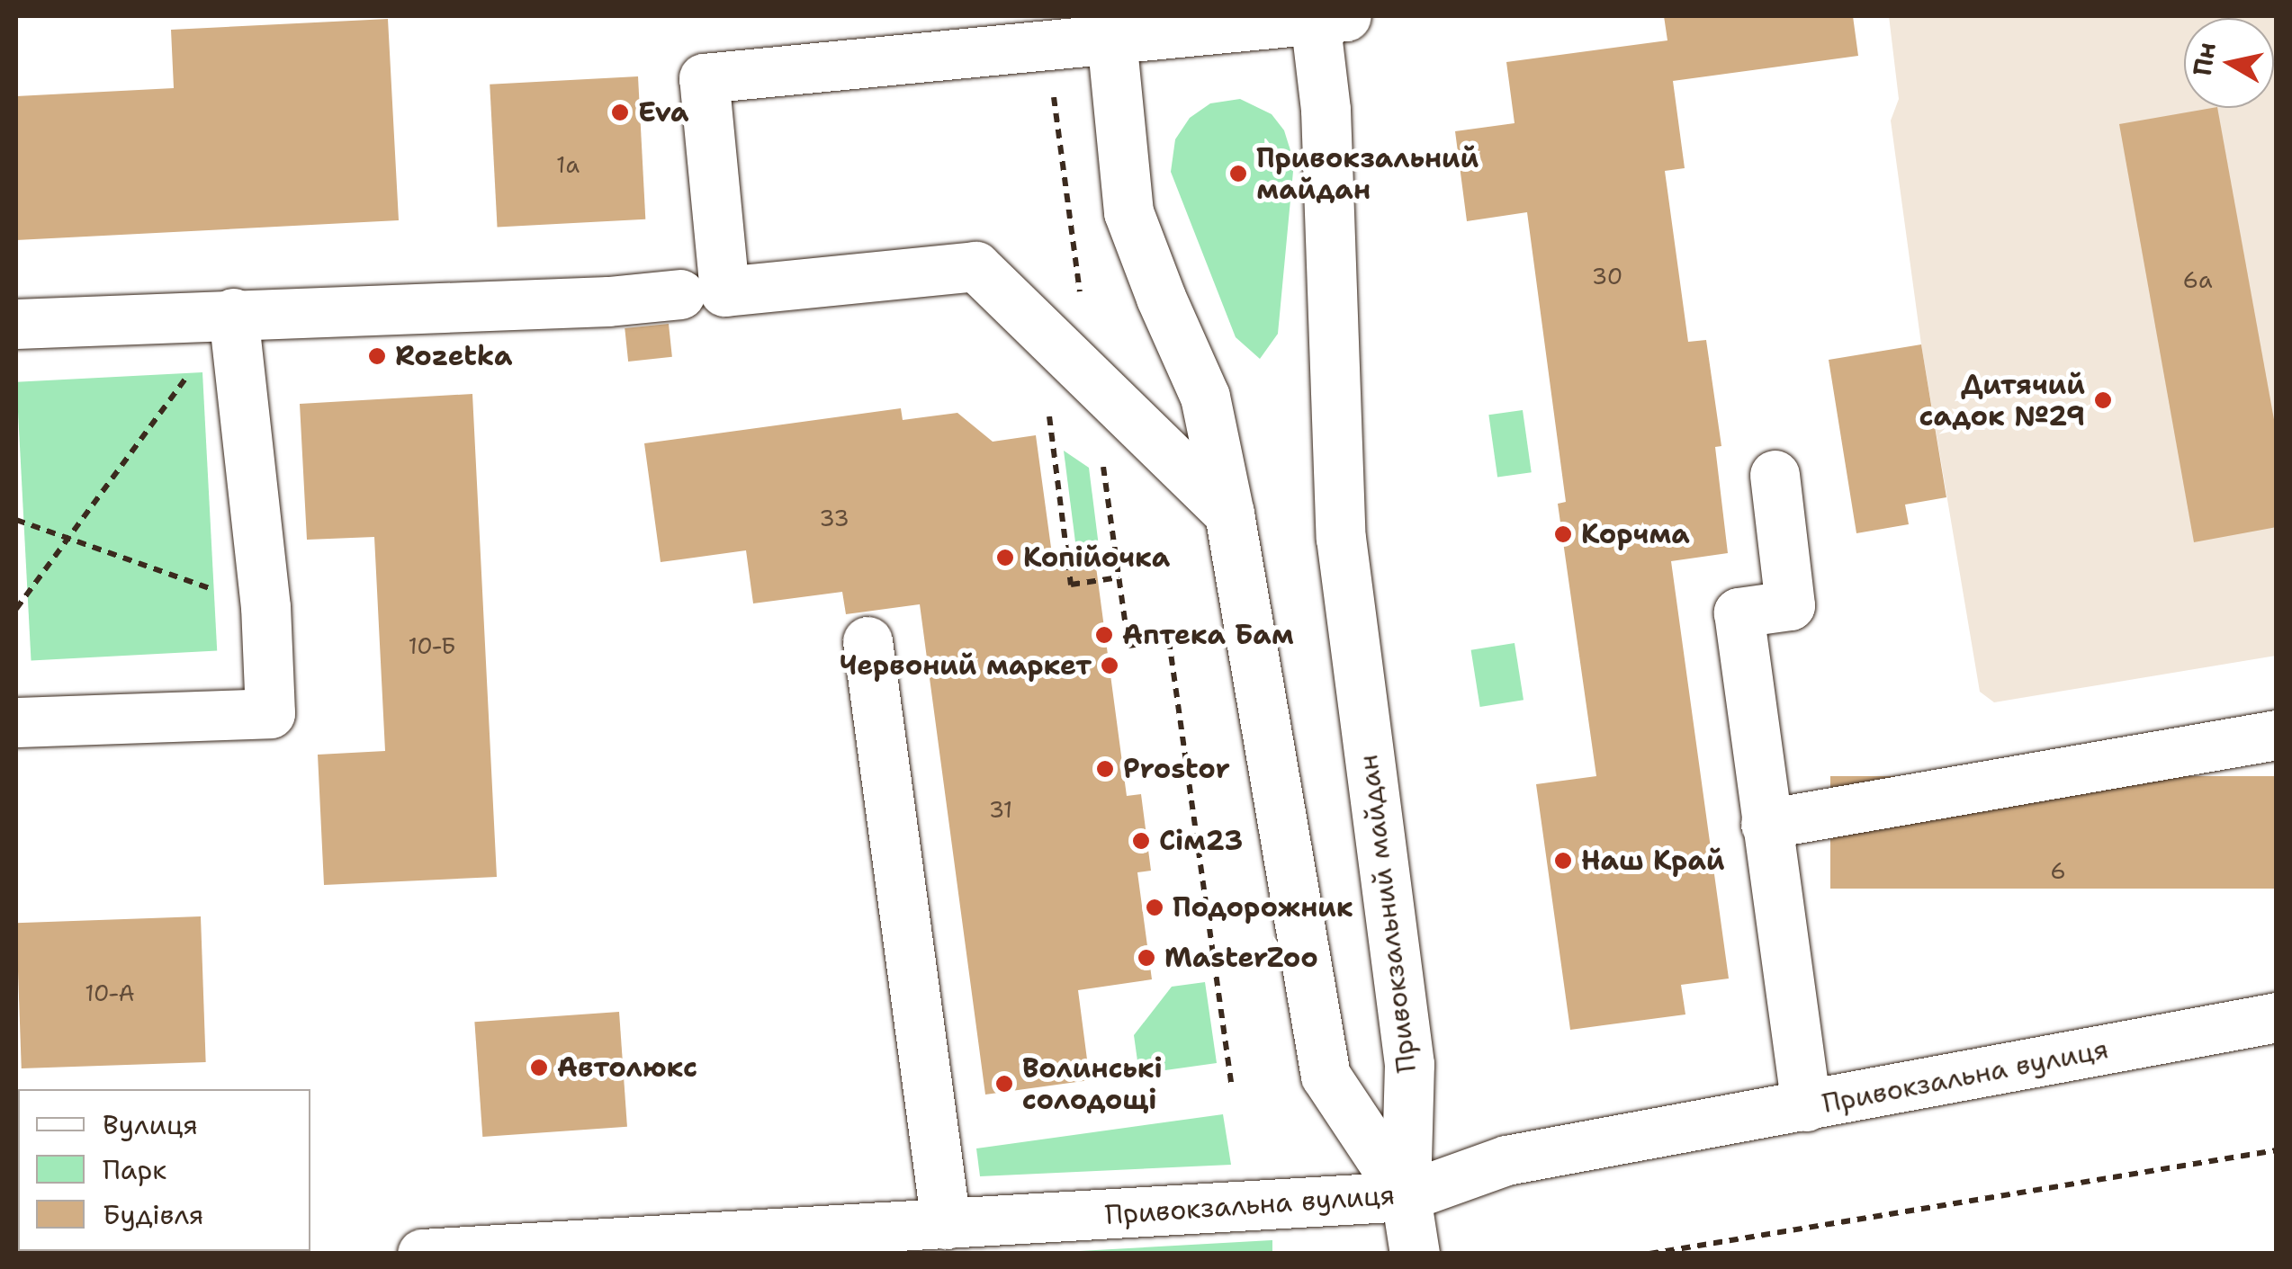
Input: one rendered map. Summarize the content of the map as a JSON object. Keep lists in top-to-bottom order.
{
  "streets": {
    "street": ["Привокзальний майдан", "Привокзальна вулиця"]
  },
  "crossings": [
    ["Привокзальний майдан", "Привокзальна вулиця"]
  ],
  "places": [
    "Eva",
    "Привокзальний майдан",
    "Rozetka",
    "Дитячий садок №29",
    "Корчма",
    "Копійочка",
    "Аптека Бам",
    "Червоний маркет",
    "Prostor",
    "Сім23",
    "Наш Край",
    "Подорожник",
    "MasterZoo",
    "Автолюкс",
    "Волинські солодощі"
  ],
  "house_numbers": [
    "1а",
    "30",
    "6а",
    "33",
    "10-Б",
    "31",
    "6",
    "10-А"
  ],
  "legend": ["Вулиця", "Парк", "Будівля"],
  "north": "left"
}
